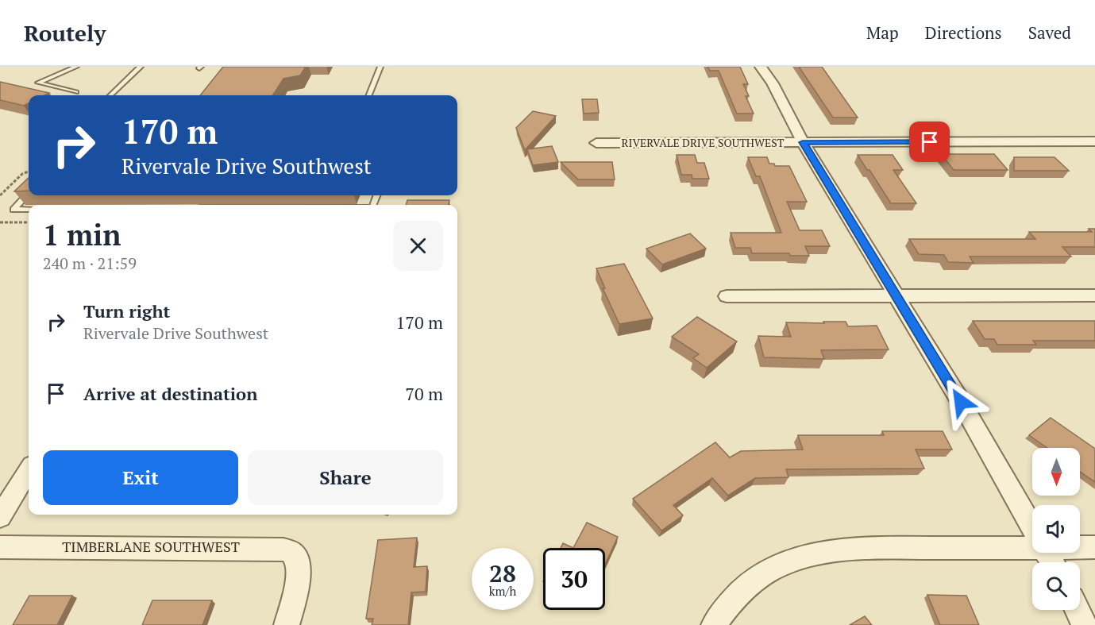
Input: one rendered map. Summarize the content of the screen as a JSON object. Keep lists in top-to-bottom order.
{
  "streets": {
    "street": ["RIVERVALE DRIVE SOUTHWEST", "TIMBERLANE SOUTHWEST"]
  },
  "north": "bottom",
  "page": {
    "header": "Routely",
    "nav": ["Map", "Directions", "Saved"],
    "turn": ["170 m", "Rivervale Drive Southwest"],
    "heading": ["1 min", "240 m · 21:59"],
    "list": [
      {
        "name": "Turn right",
        "note": "Rivervale Drive Southwest",
        "value": "170 m"
      },
      {
        "name": "Arrive at destination",
        "value": "70 m"
      }
    ],
    "buttons": ["Exit", "Share"],
    "speed": "28 km/h",
    "limit": "30"
  }
}
